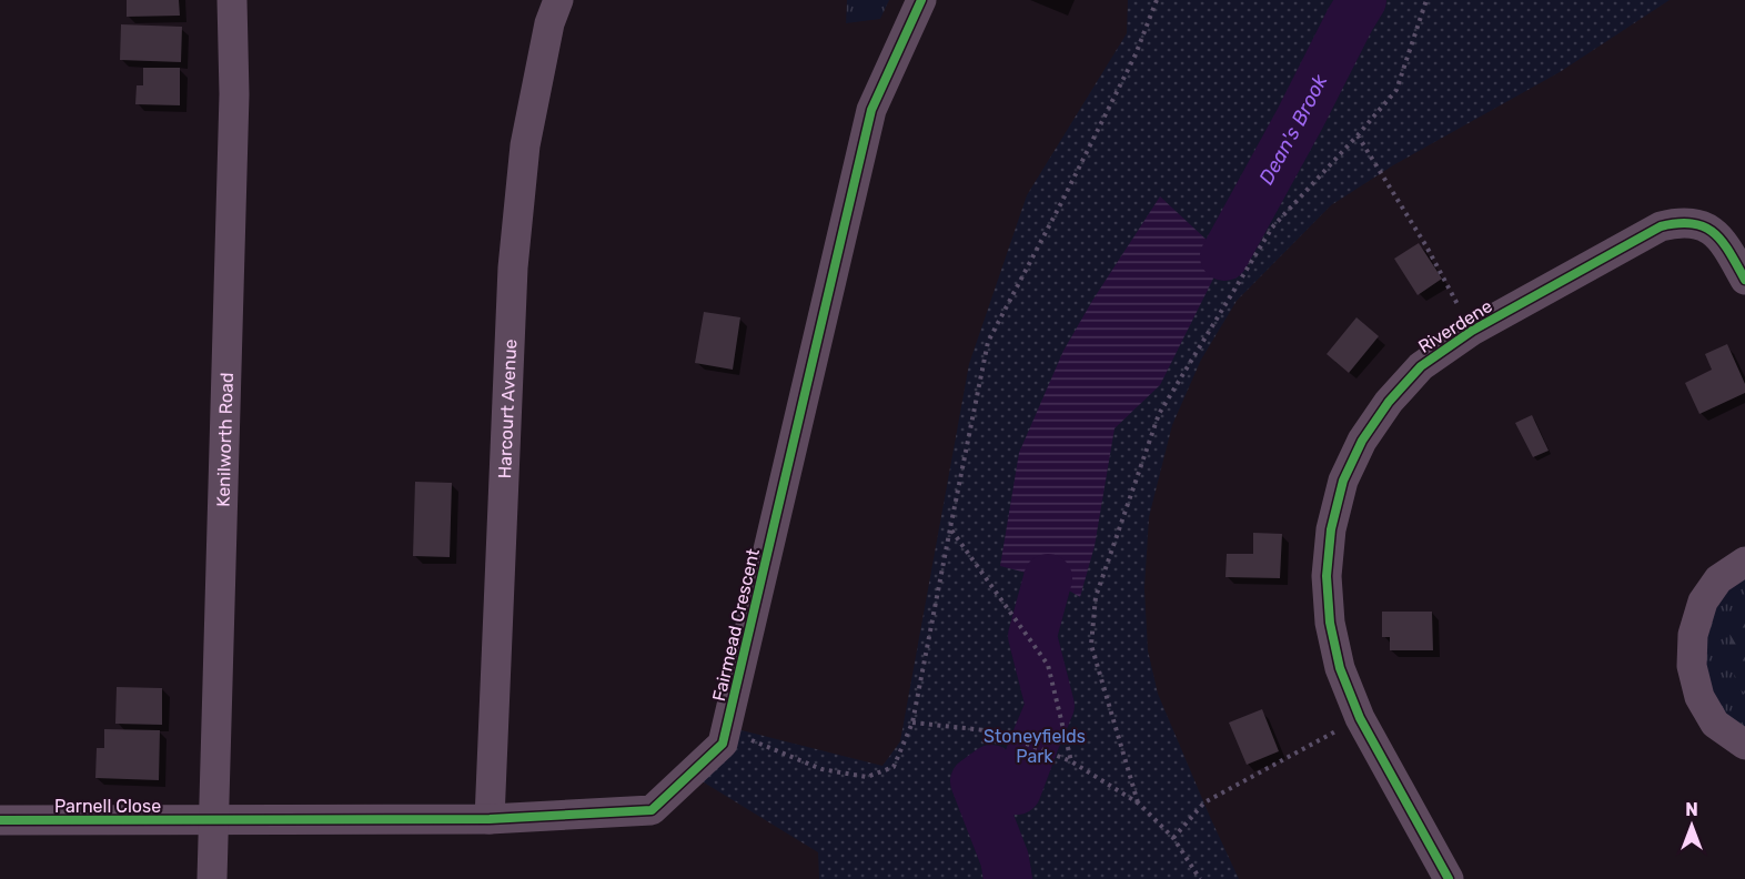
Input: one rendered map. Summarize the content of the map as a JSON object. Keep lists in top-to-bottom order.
{
  "streets": {
    "street": [
      "Riverdene",
      "Harcourt Avenue",
      "Kenilworth Road",
      "Fairmead Crescent",
      "Parnell Close"
    ]
  },
  "crossings": [
    ["Harcourt Avenue", "Fairmead Crescent"],
    ["Kenilworth Road", "Fairmead Crescent"],
    ["Kenilworth Road", "Parnell Close"],
    ["Fairmead Crescent", "Parnell Close"]
  ],
  "water": ["Dean's Brook"],
  "parks": ["Stoneyfields Park"],
  "north": "top"
}
